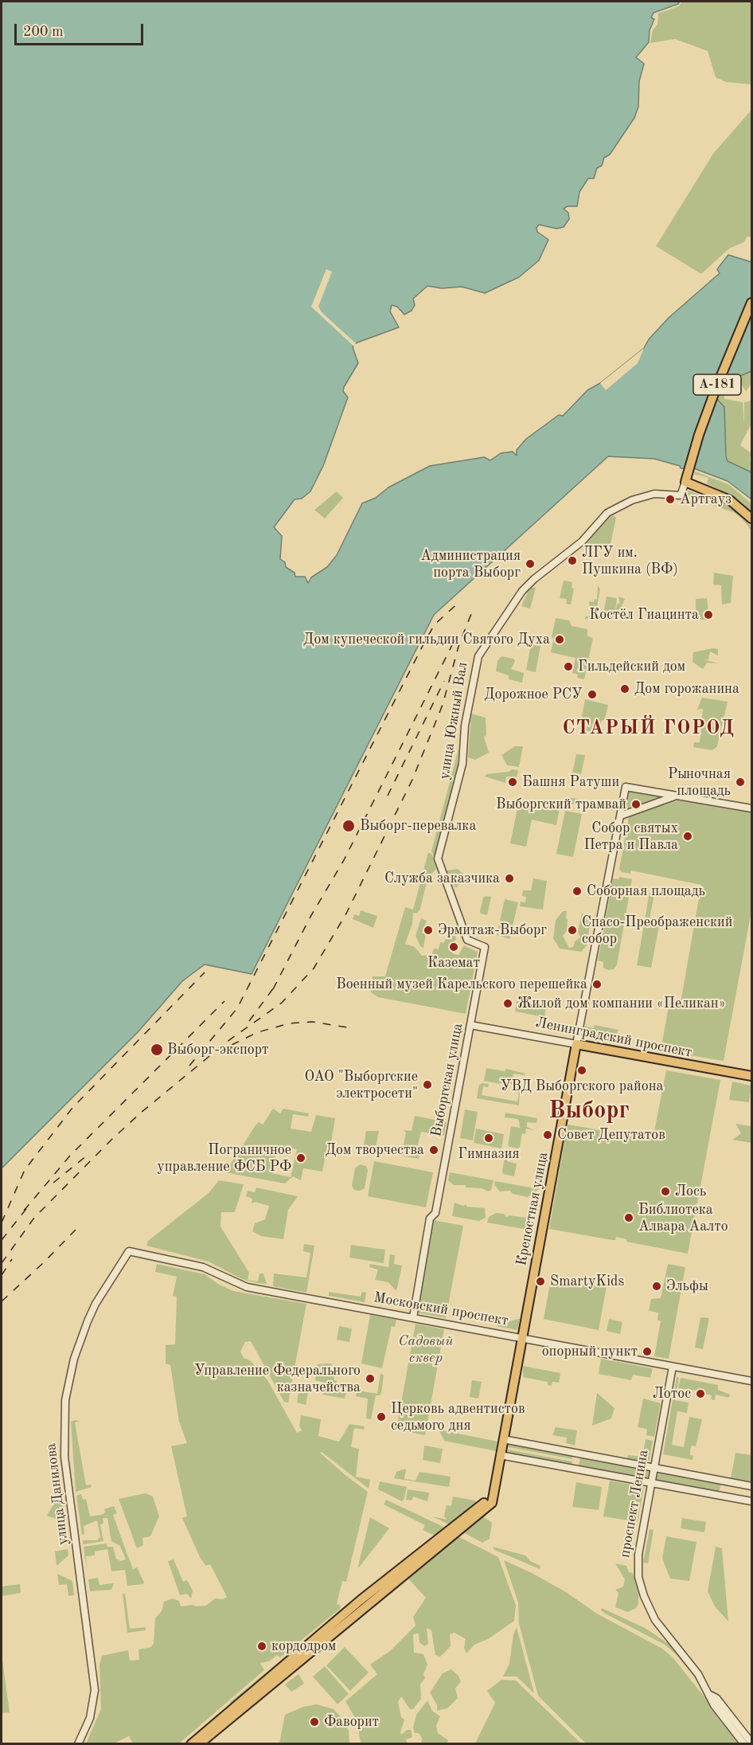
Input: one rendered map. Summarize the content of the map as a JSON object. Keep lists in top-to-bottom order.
{
  "streets": {
    "main road": ["А-181", "Ленинградский проспект", "Крепостная улица"],
    "street": [
      "улица Южный Вал",
      "Выборгская улица",
      "Московский проспект",
      "улица Данилова",
      "проспект Ленина"
    ]
  },
  "crossings": [
    ["А-181", "улица Южный Вал"],
    ["улица Южный Вал", "Выборгская улица"],
    ["Ленинградский проспект", "Выборгская улица"],
    ["Ленинградский проспект", "Крепостная улица"],
    ["Выборгская улица", "Московский проспект"],
    ["Крепостная улица", "Московский проспект"],
    ["Московский проспект", "улица Данилова"],
    ["Московский проспект", "проспект Ленина"]
  ],
  "districts": ["СТАРЫЙ ГОРОД", "Выборг"],
  "parks": ["Садовый сквер"],
  "places": [
    "Артгауз",
    "ЛГУ им. Пушкина (ВФ)",
    "Администрация порта Выборг",
    "Костёл Гиацинта",
    "Дом купеческой гильдии Святого Духа",
    "Гильдейский дом",
    "Дом горожанина",
    "Дорожное РСУ",
    "Башня Ратуши",
    "Рыночная площадь",
    "Выборгский трамвай",
    "Выборг-перевалка",
    "Собор святых Петра и Павла",
    "Служба заказчика",
    "Соборная площадь",
    "Эрмитаж-Выборг",
    "Спасо-Преображенский собор",
    "Каземат",
    "Военный музей Карельского перешейка",
    "Жилой дом компании «Пеликан»",
    "Выборг-экспорт",
    "УВД Выборгского района",
    "ОАО \"Выборгские электросети\"",
    "Совет Депутатов",
    "Гимназия",
    "Дом творчества",
    "Пограничное управление ФСБ РФ",
    "Лось",
    "Библиотека Алвара Аалто",
    "SmartyKids",
    "Эльфы",
    "опорный пункт",
    "Управление Федерального казначейства",
    "Лотос",
    "Церковь адвентистов седьмого дня",
    "кордодром",
    "Фаворит"
  ],
  "scale_bar": "200 m"
}
